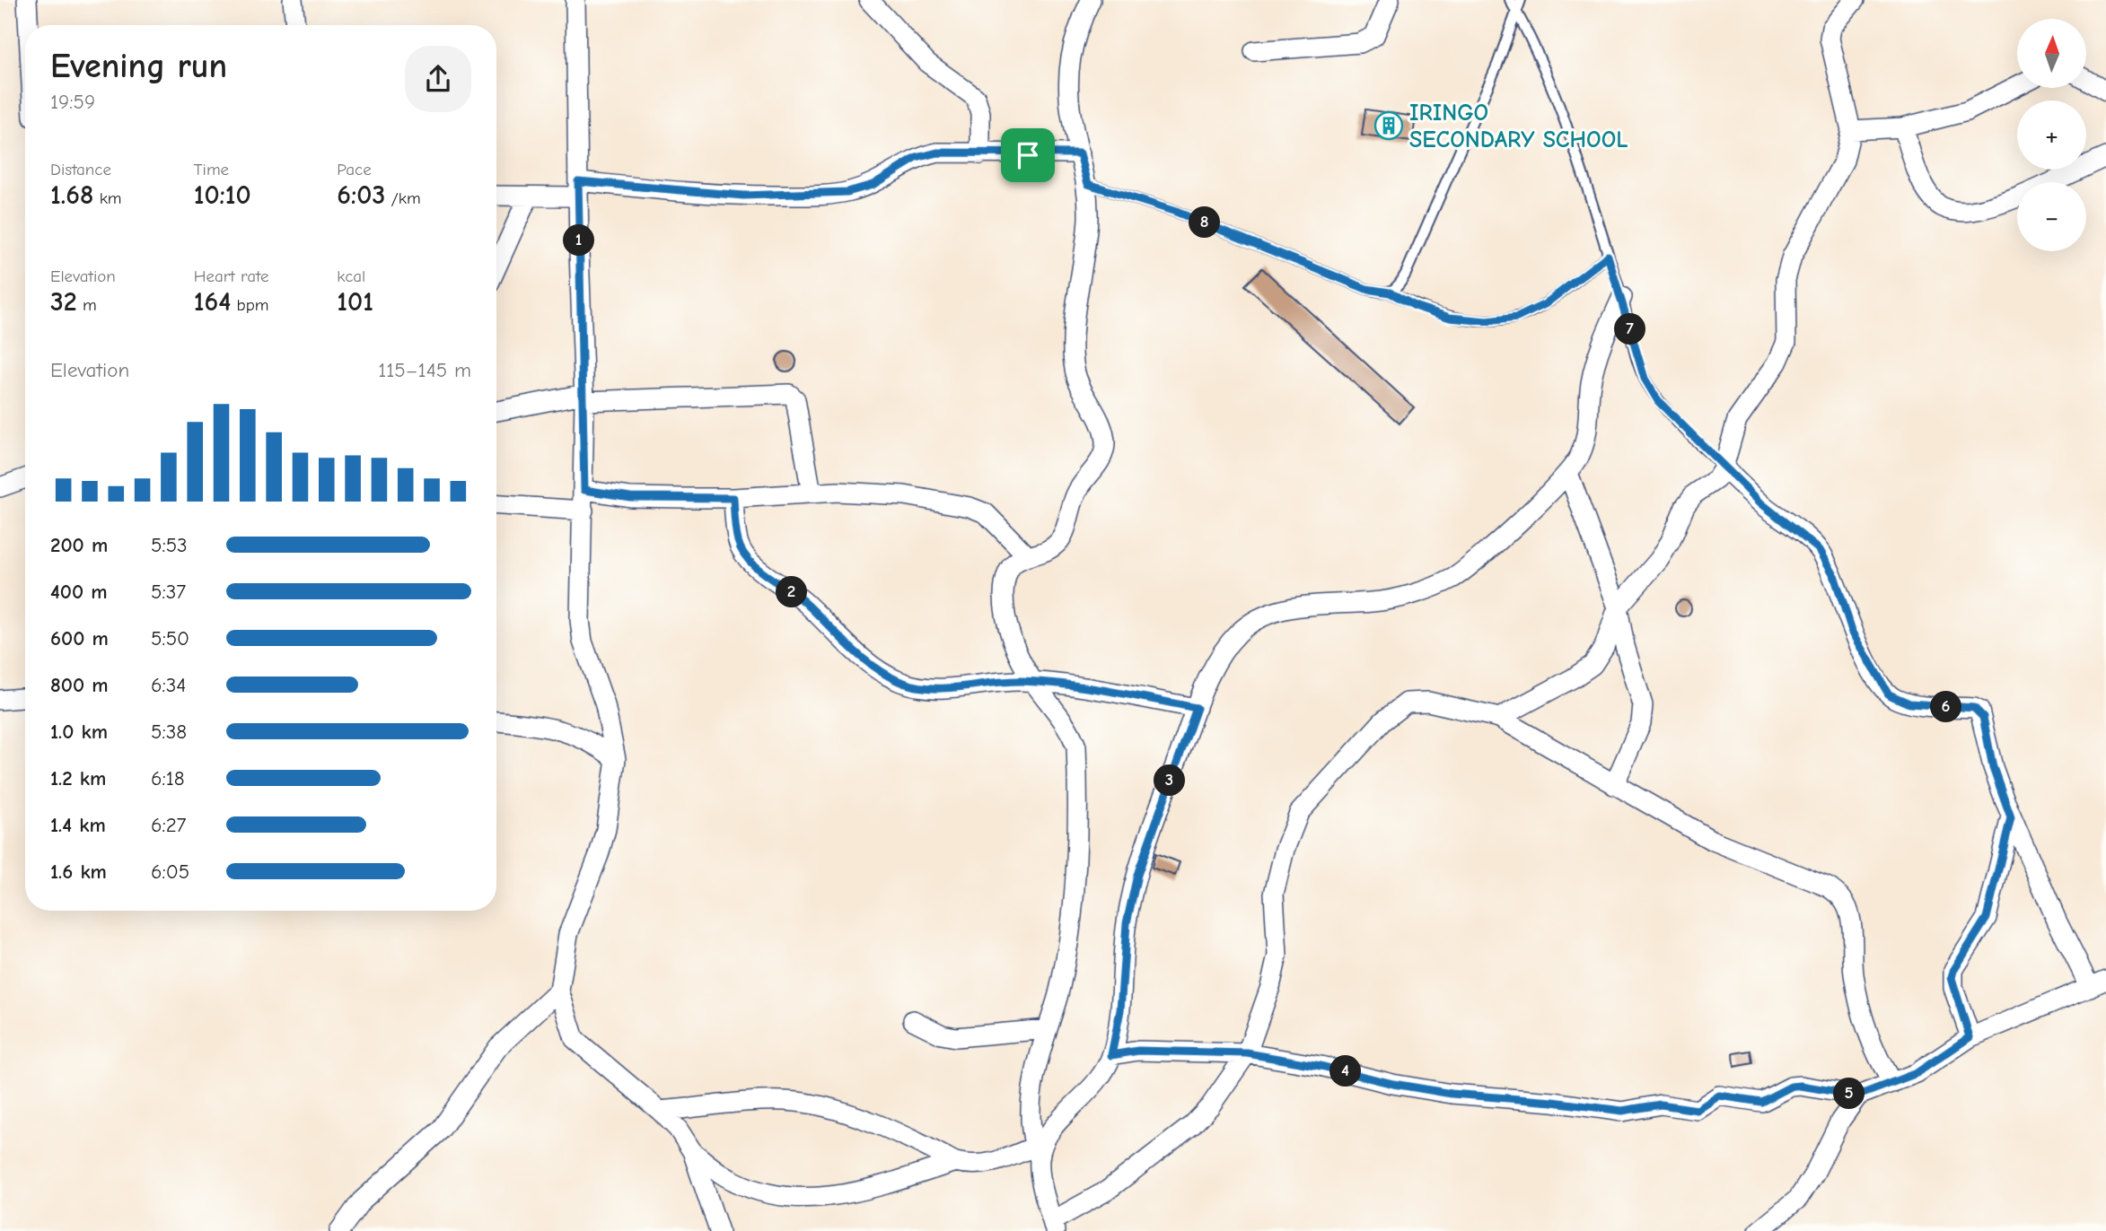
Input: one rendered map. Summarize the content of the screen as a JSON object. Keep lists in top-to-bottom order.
{
  "places": {
    "building": ["IRINGO SECONDARY SCHOOL"]
  },
  "north": "top",
  "page": {
    "map_buttons": ["+", "−"],
    "heading": ["Evening run", "19:59"],
    "stats": [
      ["Distance", "1.68 km"],
      ["Time", "10:10"],
      ["Pace", "6:03 /km"],
      ["Elevation", "32 m"],
      ["Heart rate", "164 bpm"],
      ["kcal", "101"]
    ],
    "pins": [
      "8",
      "1",
      "7",
      "2",
      "6",
      "3",
      "4",
      "5"
    ],
    "chart": ["Elevation", "115–145 m"],
    "list": [
      {
        "name": "200 m",
        "note": "5:53"
      },
      {
        "name": "400 m",
        "note": "5:37"
      },
      {
        "name": "600 m",
        "note": "5:50"
      },
      {
        "name": "800 m",
        "note": "6:34"
      },
      {
        "name": "1.0 km",
        "note": "5:38"
      },
      {
        "name": "1.2 km",
        "note": "6:18"
      },
      {
        "name": "1.4 km",
        "note": "6:27"
      },
      {
        "name": "1.6 km",
        "note": "6:05"
      }
    ]
  }
}
